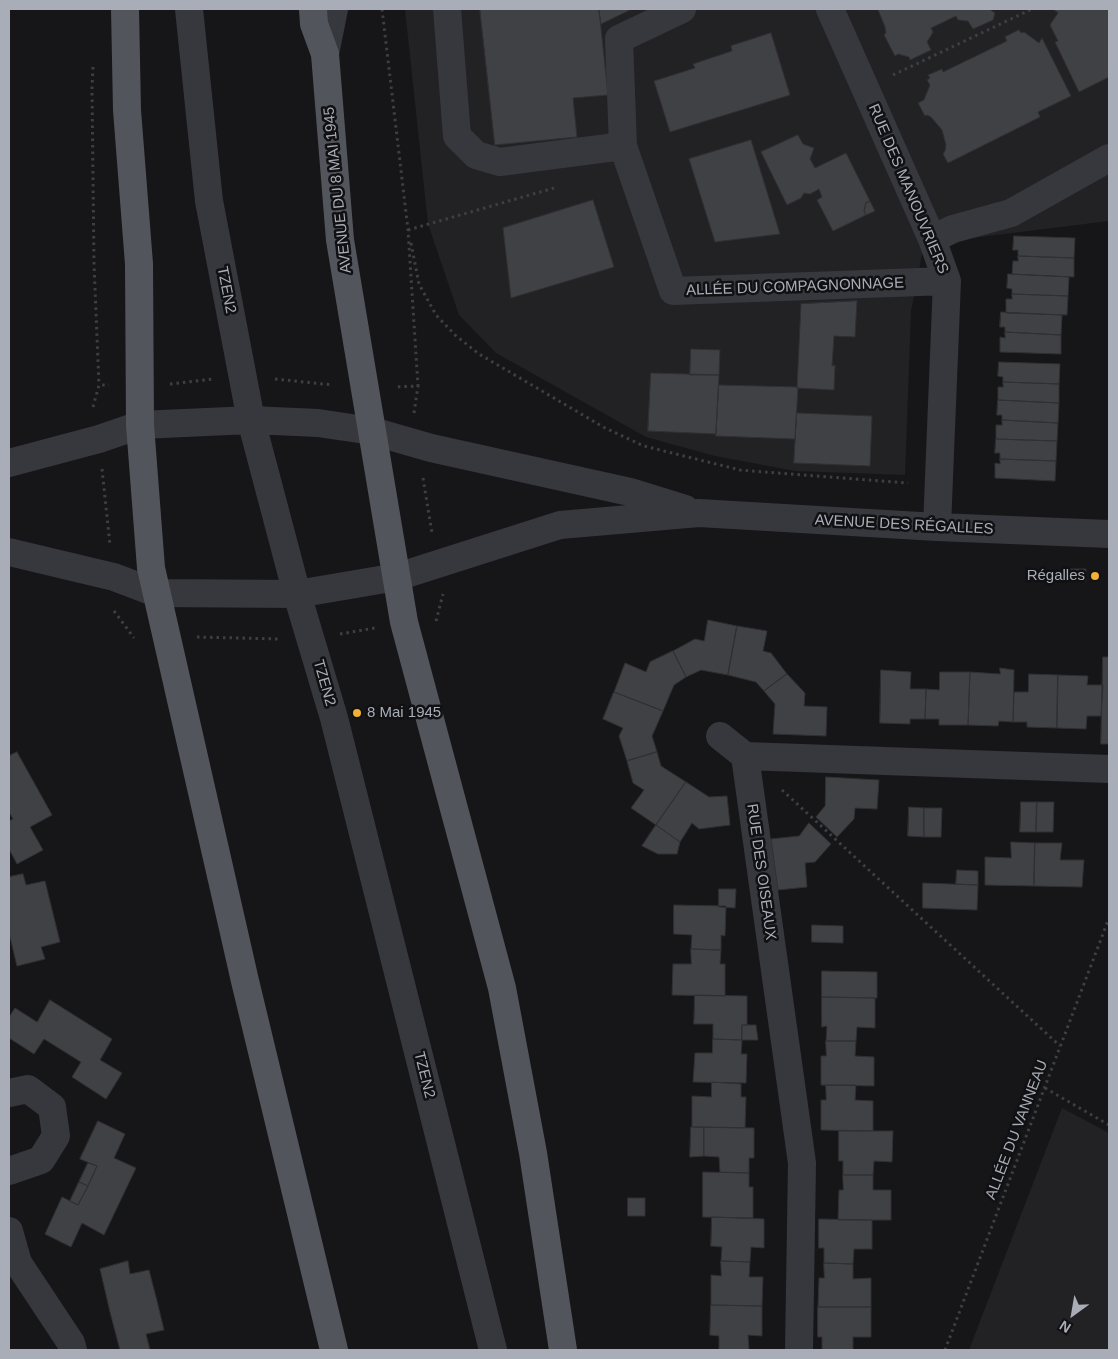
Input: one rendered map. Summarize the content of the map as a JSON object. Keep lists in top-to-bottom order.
{
  "streets": {
    "main road": ["AVENUE DU 8 MAI 1945"],
    "street": [
      "RUE DES MANOUVRIERS",
      "ALLÉE DU COMPAGNONNAGE",
      "TZEN2",
      "AVENUE DES RÉGALLES",
      "RUE DES OISEAUX"
    ],
    "path": ["ALLÉE DU VANNEAU"]
  },
  "crossings": [
    ["RUE DES MANOUVRIERS", "ALLÉE DU COMPAGNONNAGE"],
    ["RUE DES MANOUVRIERS", "AVENUE DES RÉGALLES"]
  ],
  "places": ["Régalles", "8 Mai 1945"],
  "north": "bottom left"
}
